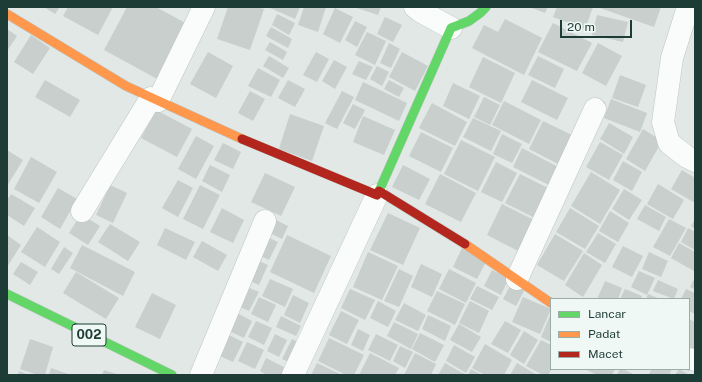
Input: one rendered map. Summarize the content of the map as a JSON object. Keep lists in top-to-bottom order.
{
  "streets": {
    "street": ["002"]
  },
  "legend": ["Lancar", "Padat", "Macet"],
  "scale_bar": "20 m"
}
